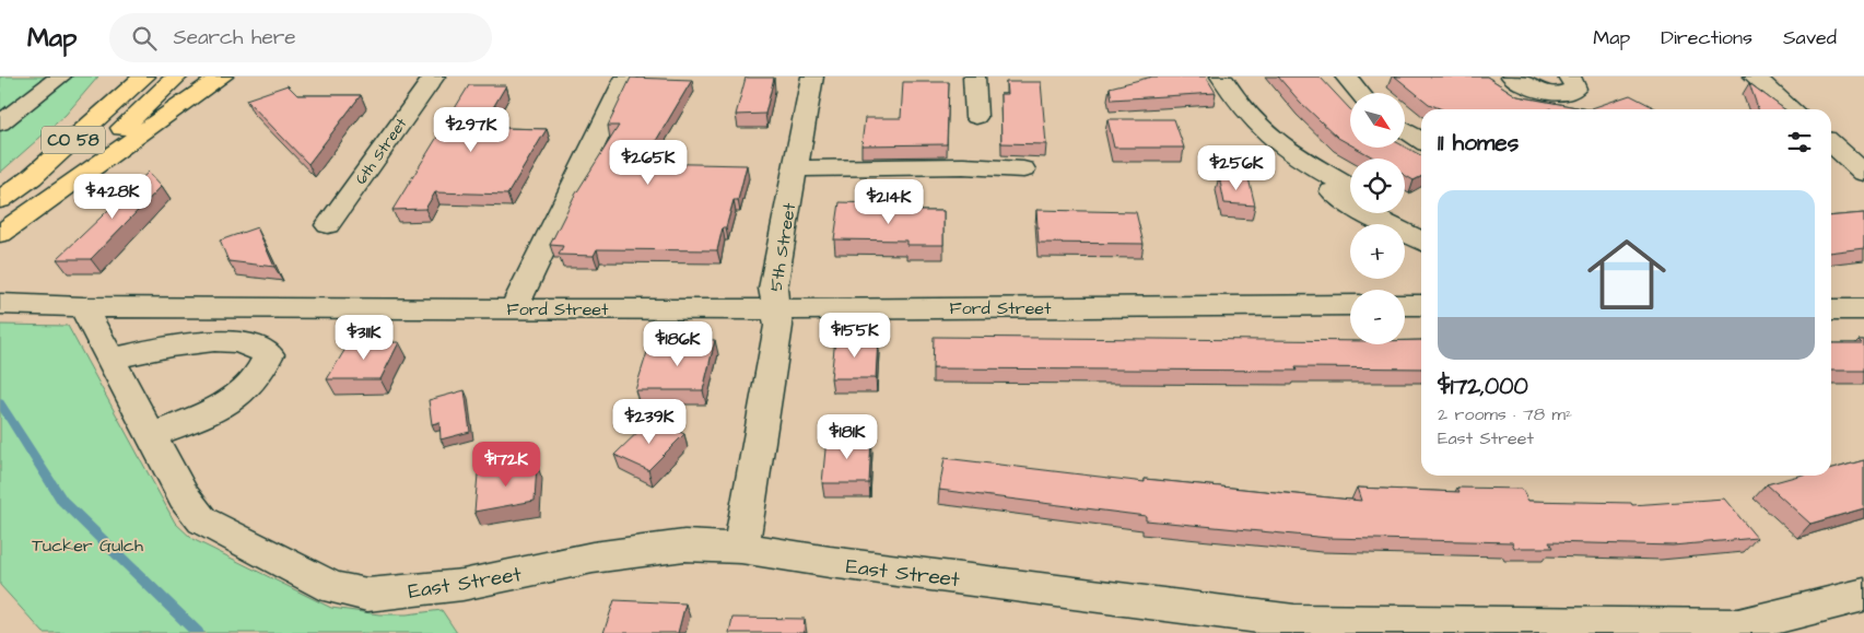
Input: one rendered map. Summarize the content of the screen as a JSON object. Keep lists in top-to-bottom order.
{
  "streets": {
    "highway": ["CO 58"],
    "street": [
      "6th Street",
      "5th Street",
      "Ford Street",
      "East Street"
    ]
  },
  "crossings": [
    ["5th Street", "Ford Street"],
    ["5th Street", "East Street"],
    ["Ford Street", "East Street"]
  ],
  "parks": ["Tucker Gulch"],
  "north": "bottom right",
  "page": {
    "header": "Map",
    "search": "Search here",
    "nav": ["Map", "Directions", "Saved"],
    "map_buttons": ["+", "−"],
    "price": [
      "$297K",
      "$265K",
      "$256K",
      "$428K",
      "$214K",
      "$155K",
      "$311K",
      "$186K",
      "$239K",
      "$181K",
      "$172K"
    ],
    "heading": "11 homes",
    "list": [
      {
        "name": "$172,000",
        "note": "2 rooms · 78 m² · East Street"
      }
    ]
  }
}
